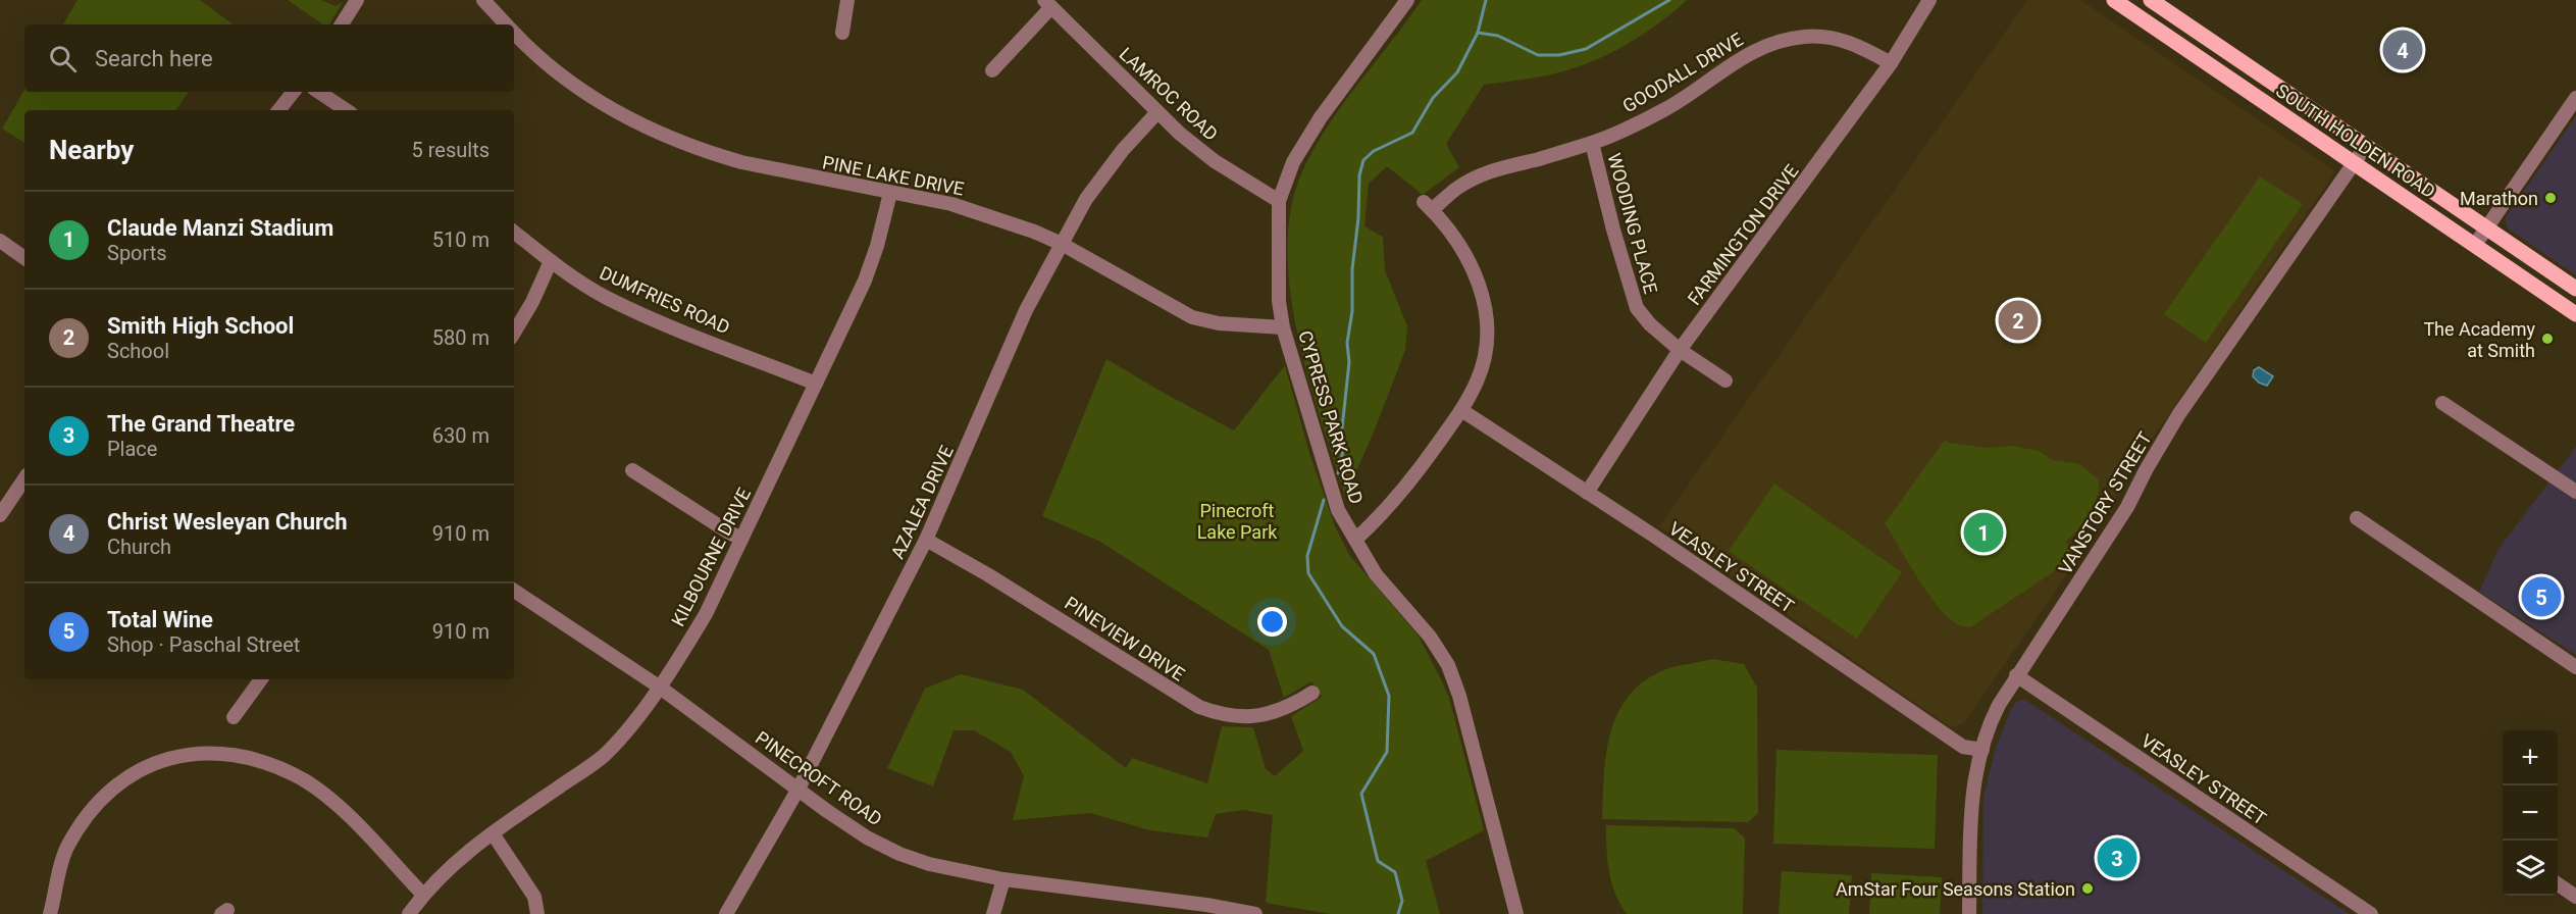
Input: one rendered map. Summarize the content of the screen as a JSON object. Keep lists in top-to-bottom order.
{
  "streets": {
    "main road": ["SOUTH HOLDEN ROAD"],
    "street": [
      "GOODALL DRIVE",
      "LAMROC ROAD",
      "PINE LAKE DRIVE",
      "WOODING PLACE",
      "FARMINGTON DRIVE",
      "DUMFRIES ROAD",
      "CYPRESS PARK ROAD",
      "AZALEA DRIVE",
      "VANSTORY STREET",
      "KILBOURNE DRIVE",
      "VEASLEY STREET",
      "PINEVIEW DRIVE",
      "PINECROFT ROAD"
    ]
  },
  "crossings": [
    ["GOODALL DRIVE", "WOODING PLACE"],
    ["GOODALL DRIVE", "FARMINGTON DRIVE"],
    ["GOODALL DRIVE", "VEASLEY STREET"],
    ["LAMROC ROAD", "CYPRESS PARK ROAD"],
    ["LAMROC ROAD", "AZALEA DRIVE"],
    ["SOUTH HOLDEN ROAD", "VANSTORY STREET"],
    ["PINE LAKE DRIVE", "CYPRESS PARK ROAD"],
    ["PINE LAKE DRIVE", "AZALEA DRIVE"],
    ["PINE LAKE DRIVE", "KILBOURNE DRIVE"],
    ["WOODING PLACE", "FARMINGTON DRIVE"],
    ["FARMINGTON DRIVE", "VEASLEY STREET"],
    ["DUMFRIES ROAD", "KILBOURNE DRIVE"],
    ["AZALEA DRIVE", "PINEVIEW DRIVE"],
    ["AZALEA DRIVE", "PINECROFT ROAD"],
    ["VANSTORY STREET", "VEASLEY STREET"],
    ["KILBOURNE DRIVE", "PINECROFT ROAD"]
  ],
  "parks": ["Pinecroft Lake Park"],
  "places": ["Marathon", "The Academy at Smith", "AmStar Four Seasons Station"],
  "page": {
    "search": "Search here",
    "pins": [
      "4",
      "2",
      "1",
      "5",
      "3"
    ],
    "heading": ["Nearby", "5 results"],
    "list": [
      {
        "mark": "1",
        "name": "Claude Manzi Stadium",
        "note": "Sports",
        "value": "510 m"
      },
      {
        "mark": "2",
        "name": "Smith High School",
        "note": "School",
        "value": "580 m"
      },
      {
        "mark": "3",
        "name": "The Grand Theatre",
        "note": "Place",
        "value": "630 m"
      },
      {
        "mark": "4",
        "name": "Christ Wesleyan Church",
        "note": "Church",
        "value": "910 m"
      },
      {
        "mark": "5",
        "name": "Total Wine",
        "note": "Shop · Paschal Street",
        "value": "910 m"
      }
    ],
    "map_buttons": ["+", "−"]
  }
}
